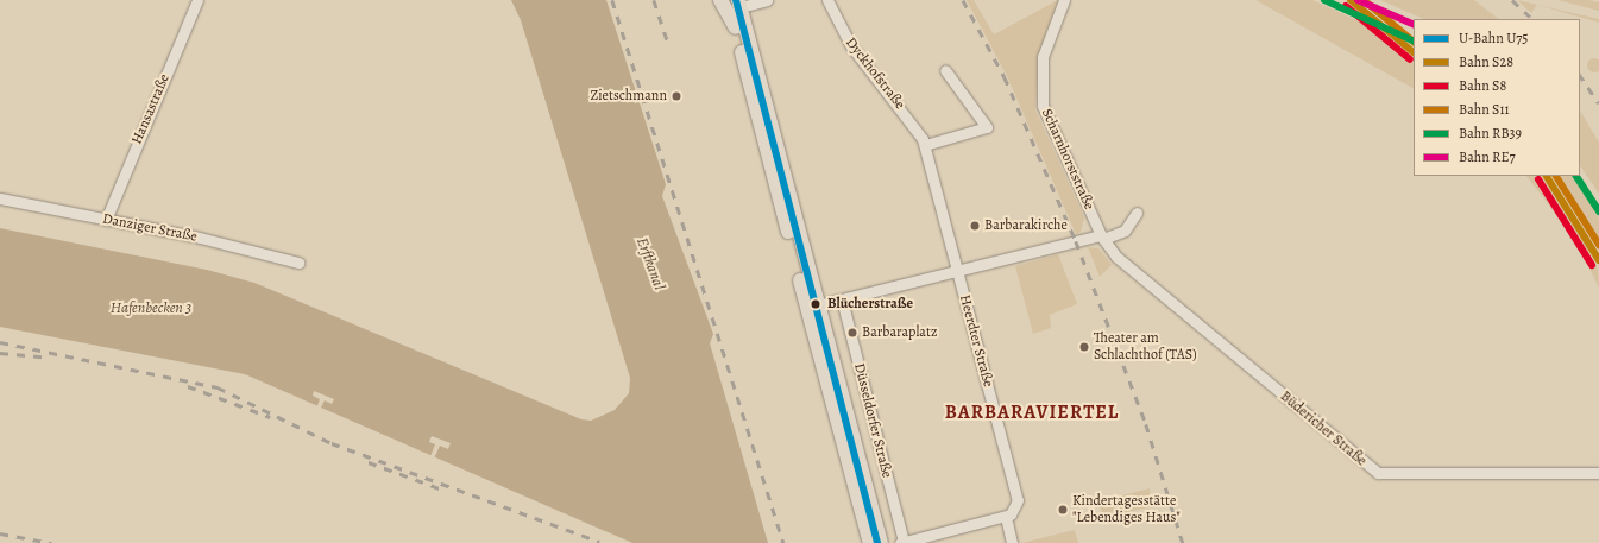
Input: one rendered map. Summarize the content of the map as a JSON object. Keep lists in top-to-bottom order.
{
  "streets": {
    "main road": ["Düsseldorfer Straße"],
    "street": [
      "Dyckhofstraße",
      "Hansastraße",
      "Scharnhorststraße",
      "Danziger Straße",
      "Heerdter Straße",
      "Büdericher Straße"
    ]
  },
  "crossings": [
    ["Dyckhofstraße", "Heerdter Straße"],
    ["Hansastraße", "Danziger Straße"],
    ["Scharnhorststraße", "Büdericher Straße"]
  ],
  "districts": ["BARBARAVIERTEL"],
  "water": ["Erftkanal", "Hafenbecken 3"],
  "places": [
    "Zietschmann",
    "Barbarakirche",
    "Blücherstraße",
    "Barbaraplatz",
    "Theater am Schlachthof (TAS)",
    "Kindertagesstätte \"Lebendiges Haus\""
  ],
  "lines": [
    "metro line U75",
    "rail line S28",
    "rail line S11",
    "rail line RB39",
    "rail line RE7",
    "rail line S8"
  ],
  "legend": [
    "U-Bahn U75",
    "Bahn S28",
    "Bahn S8",
    "Bahn S11",
    "Bahn RB39",
    "Bahn RE7"
  ]
}
